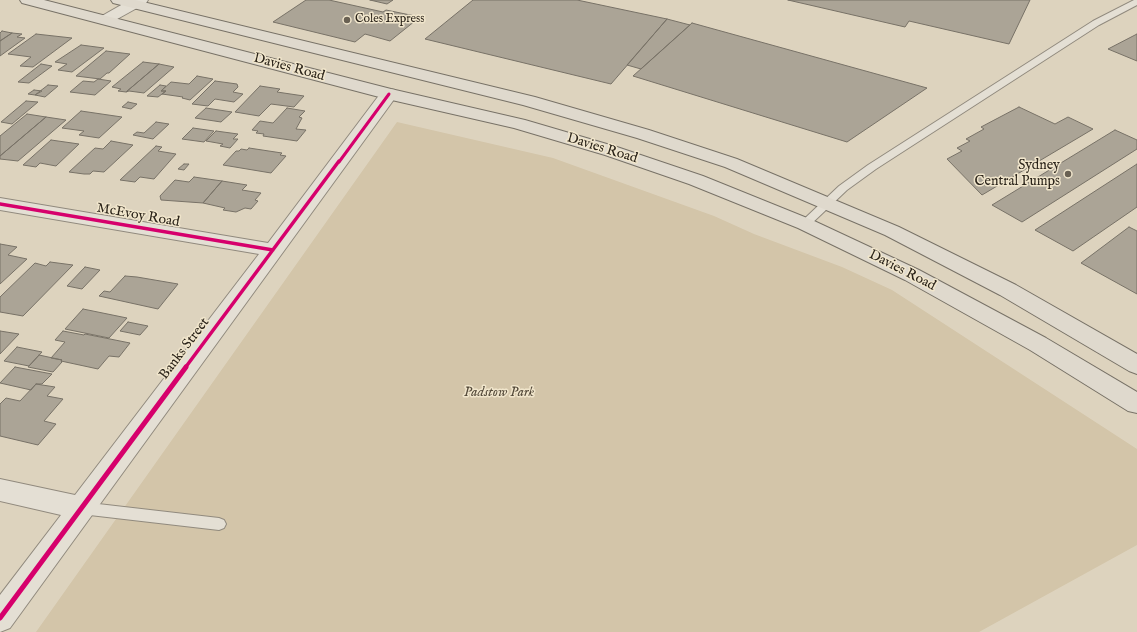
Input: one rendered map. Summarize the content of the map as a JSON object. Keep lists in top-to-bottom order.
{
  "streets": {
    "highway": ["Davies Road"],
    "street": ["McEvoy Road", "Banks Street"]
  },
  "crossings": [
    ["Davies Road", "Banks Street"],
    ["McEvoy Road", "Banks Street"]
  ],
  "parks": ["Padstow Park"],
  "places": ["Coles Express", "Sydney Central Pumps"]
}
